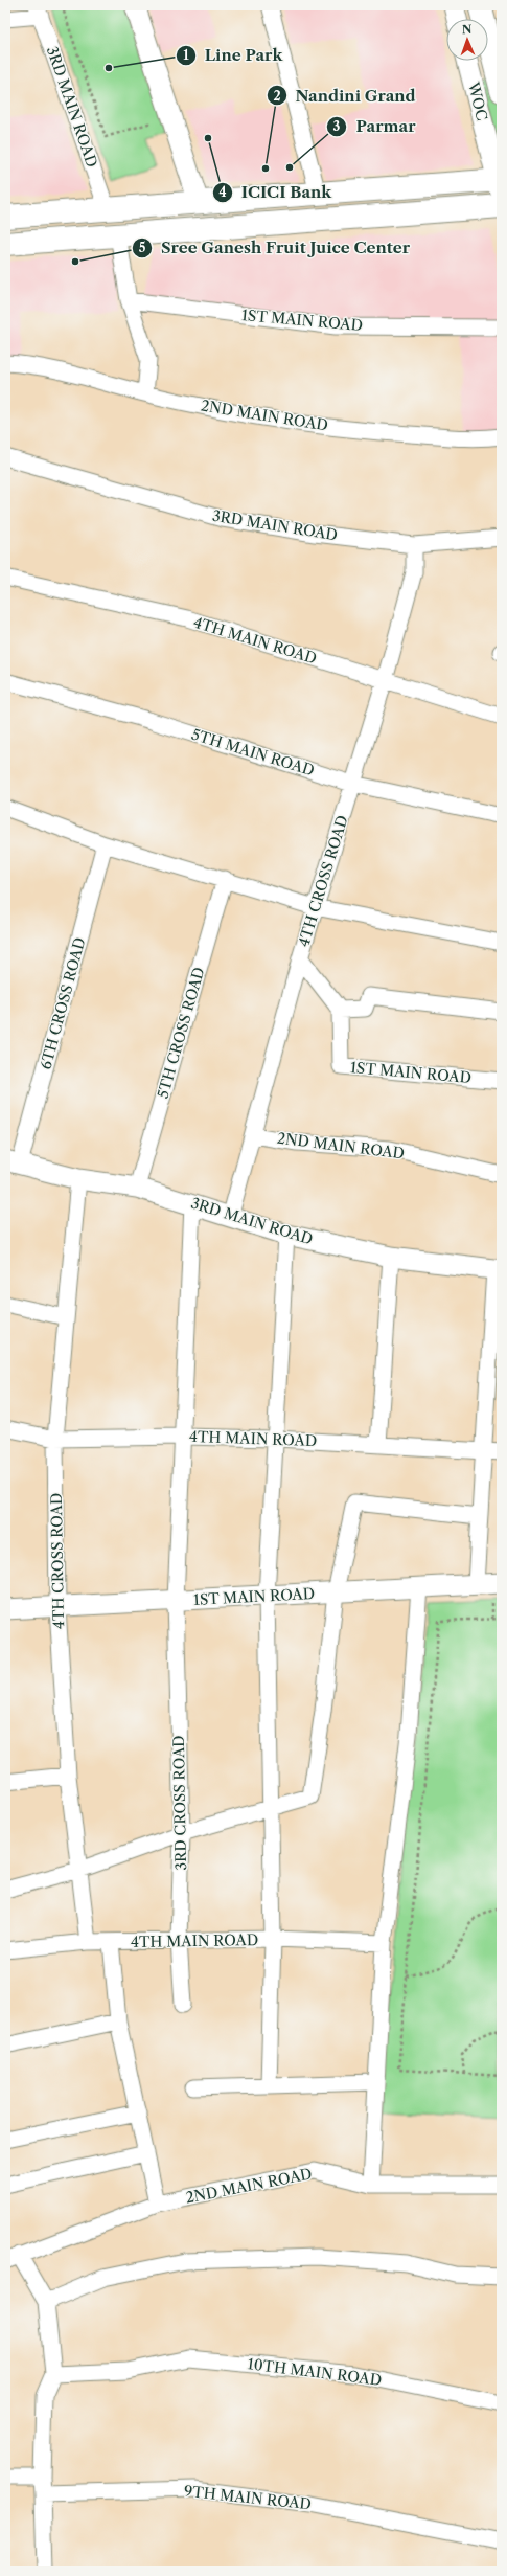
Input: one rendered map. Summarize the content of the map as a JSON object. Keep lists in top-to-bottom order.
{
  "streets": {
    "street": [
      "WOC",
      "3RD MAIN ROAD",
      "1ST MAIN ROAD",
      "2ND MAIN ROAD",
      "4TH MAIN ROAD",
      "5TH MAIN ROAD",
      "4TH CROSS ROAD",
      "6TH CROSS ROAD",
      "5TH CROSS ROAD",
      "3RD CROSS ROAD",
      "10TH MAIN ROAD",
      "9TH MAIN ROAD"
    ]
  },
  "crossings": [
    ["3RD MAIN ROAD", "4TH CROSS ROAD"],
    ["3RD MAIN ROAD", "6TH CROSS ROAD"],
    ["3RD MAIN ROAD", "5TH CROSS ROAD"],
    ["3RD MAIN ROAD", "3RD CROSS ROAD"],
    ["1ST MAIN ROAD", "4TH CROSS ROAD"],
    ["1ST MAIN ROAD", "3RD CROSS ROAD"],
    ["2ND MAIN ROAD", "4TH CROSS ROAD"],
    ["4TH MAIN ROAD", "4TH CROSS ROAD"],
    ["4TH MAIN ROAD", "3RD CROSS ROAD"],
    ["5TH MAIN ROAD", "4TH CROSS ROAD"]
  ],
  "places": [
    "Line Park",
    "ICICI Bank",
    "Parmar",
    "Nandini Grand",
    "Sree Ganesh Fruit Juice Center"
  ],
  "north": "top"
}
